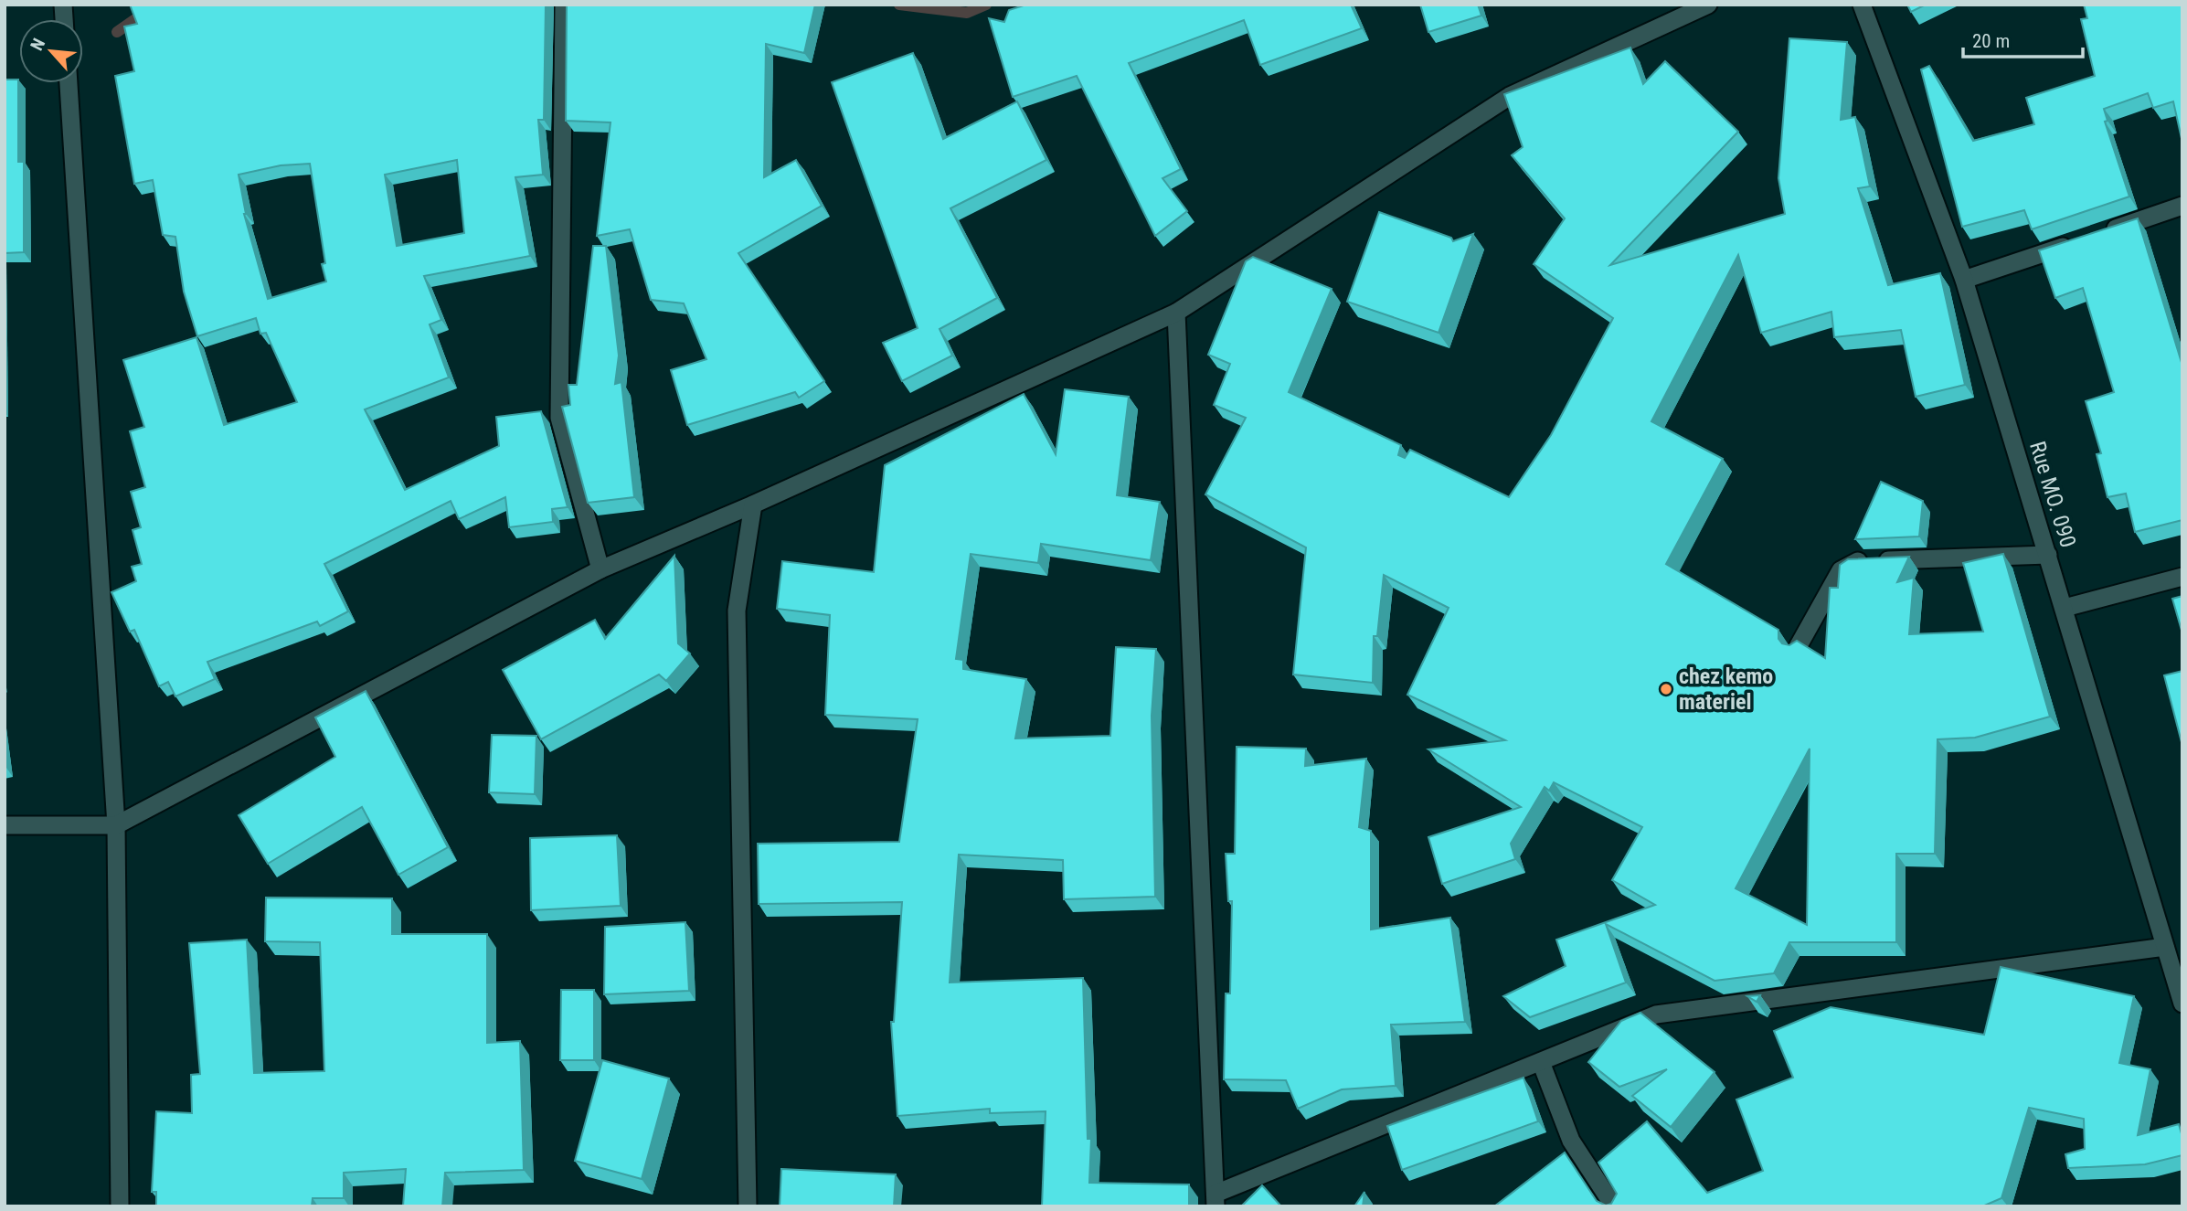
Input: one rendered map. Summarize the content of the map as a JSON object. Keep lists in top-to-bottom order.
{
  "streets": {
    "street": ["Rue MO. 090"]
  },
  "places": ["chez kemo materiel"],
  "scale_bar": "20 m",
  "north": "top left"
}
